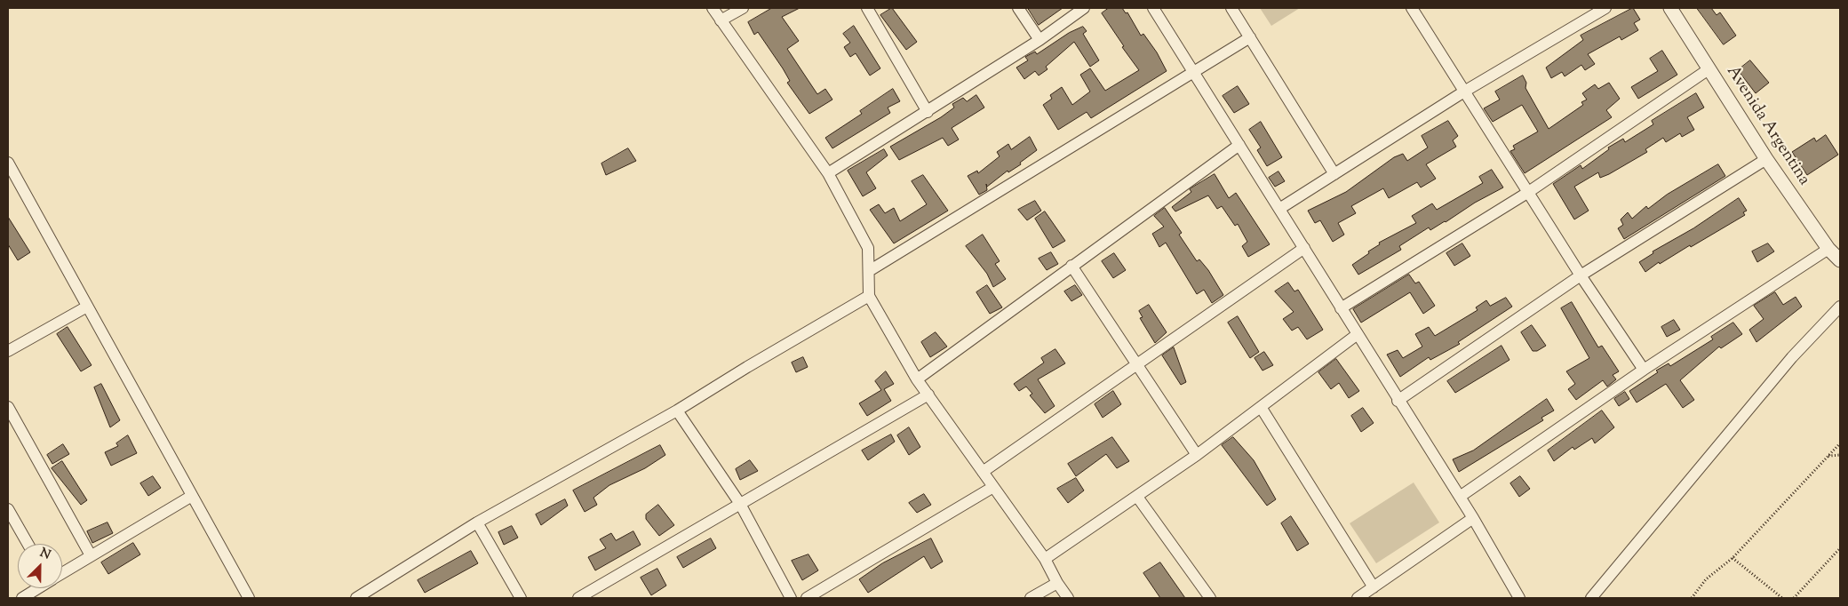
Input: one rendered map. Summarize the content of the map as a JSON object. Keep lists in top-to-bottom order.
{
  "streets": {
    "street": ["Avenida Argentina"]
  },
  "north": "top right"
}
